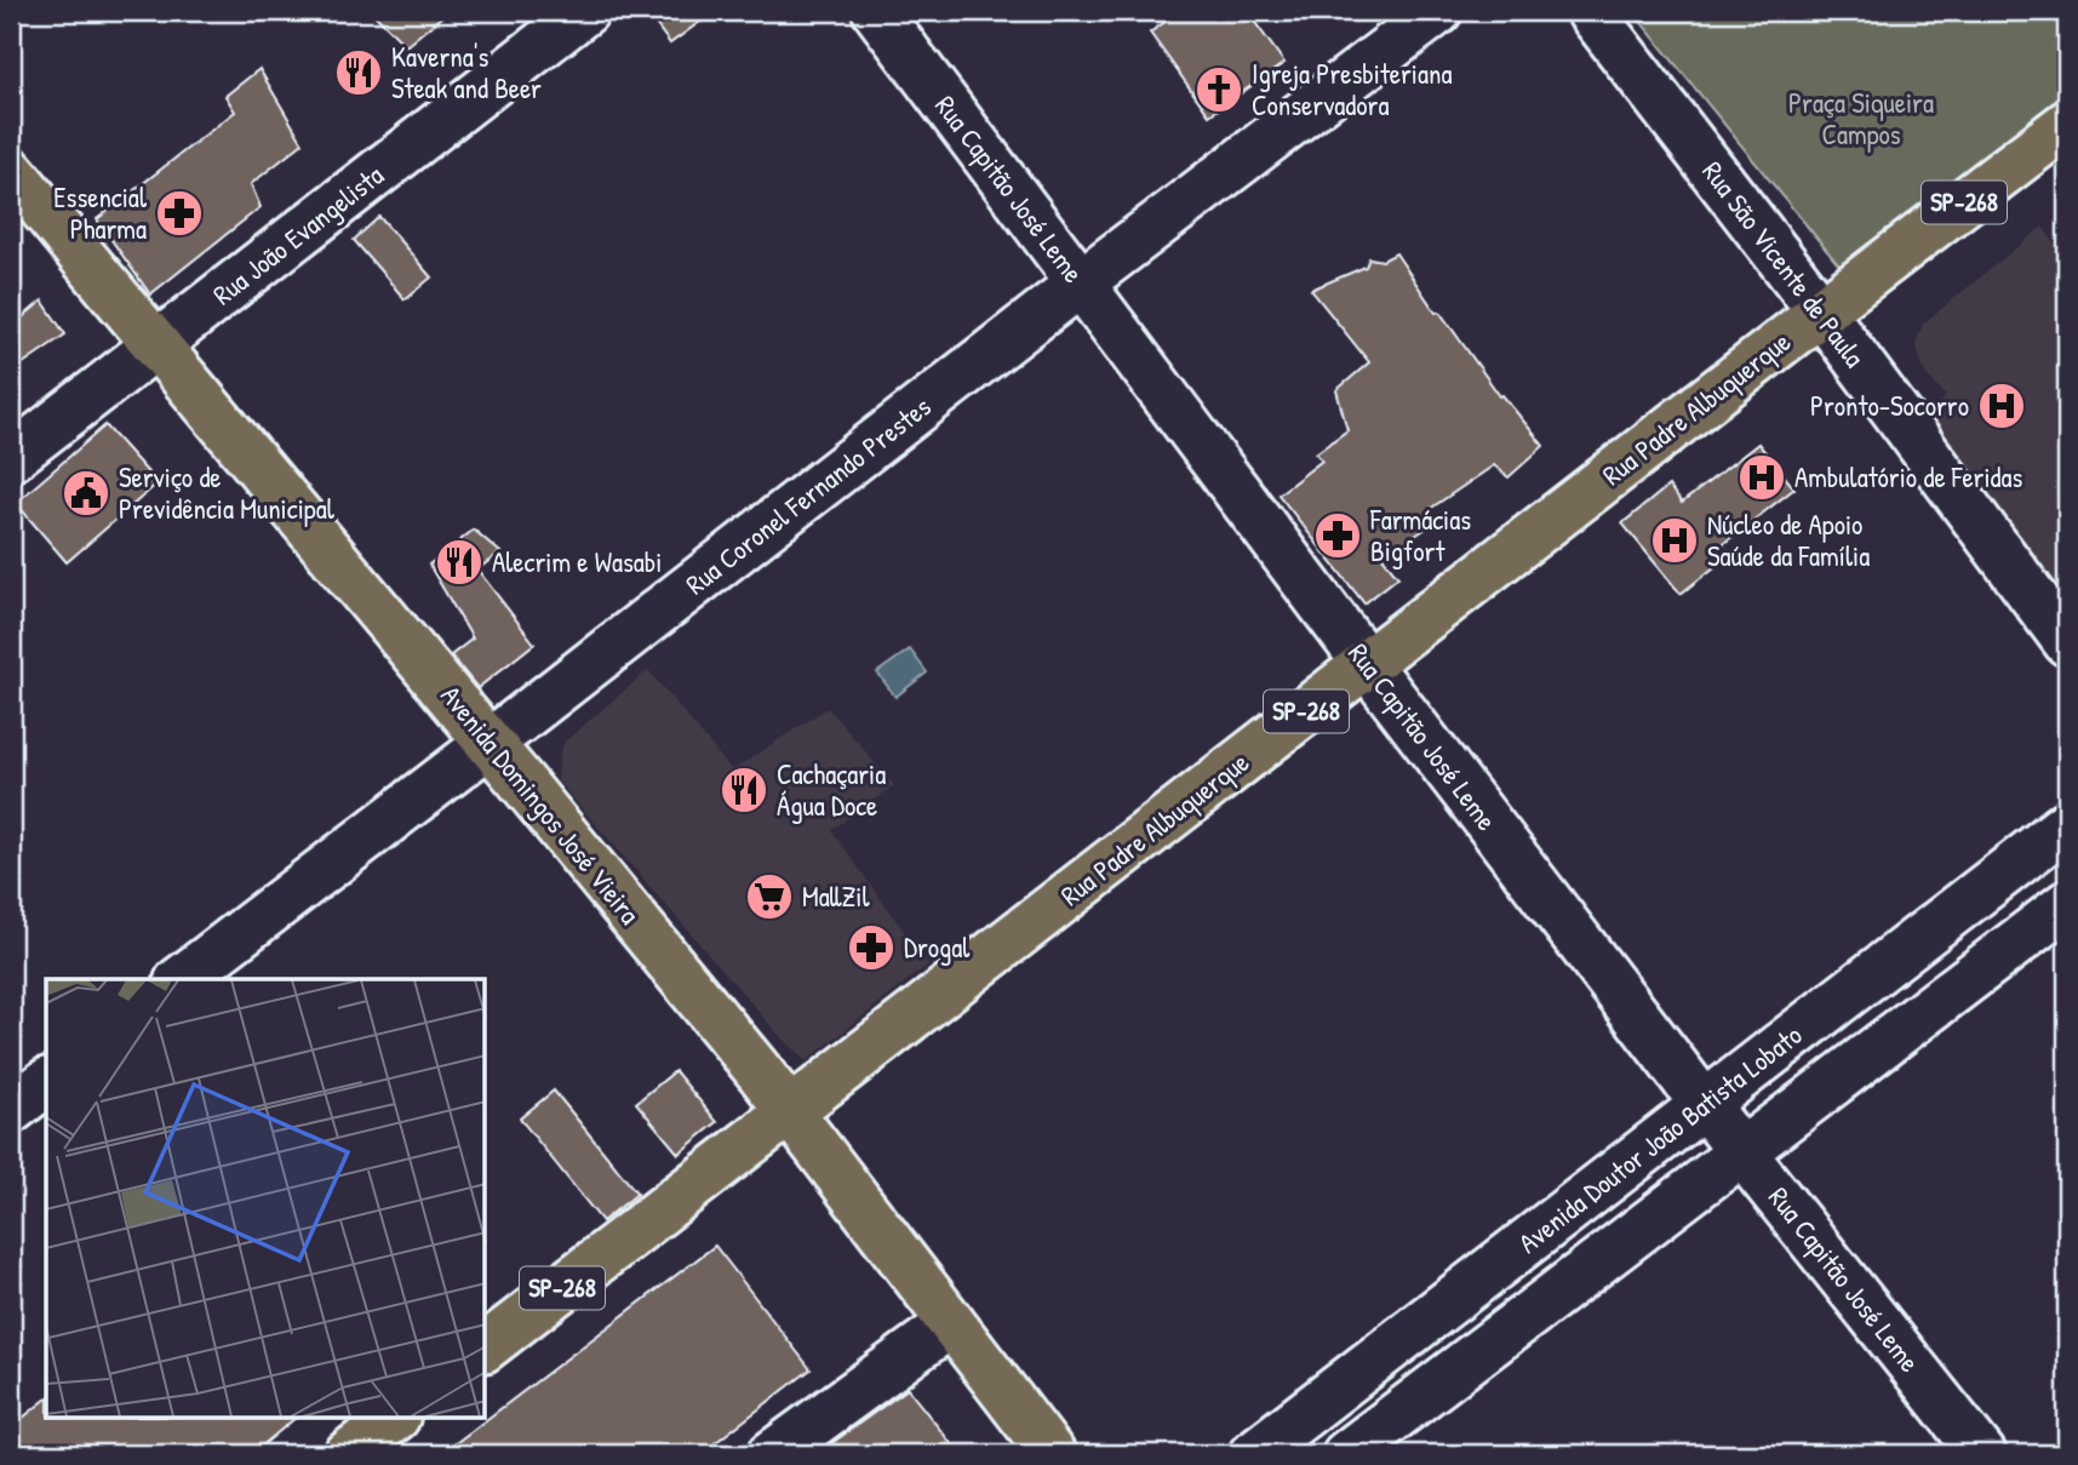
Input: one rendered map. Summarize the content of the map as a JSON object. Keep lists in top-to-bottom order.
{
  "streets": {
    "main road": ["SP-268", "Rua Padre Albuquerque", "Avenida Domingos José Vieira"],
    "street": [
      "Rua Capitão José Leme",
      "Rua João Evangelista",
      "Rua São Vicente de Paula",
      "Rua Coronel Fernando Prestes",
      "Avenida Doutor João Batista Lobato"
    ]
  },
  "crossings": [
    ["Rua Capitão José Leme", "Rua Padre Albuquerque"],
    ["Rua Capitão José Leme", "Rua Coronel Fernando Prestes"],
    ["Rua Capitão José Leme", "Avenida Doutor João Batista Lobato"],
    ["Rua João Evangelista", "Avenida Domingos José Vieira"],
    ["Rua São Vicente de Paula", "Rua Padre Albuquerque"],
    ["Rua Padre Albuquerque", "Avenida Domingos José Vieira"],
    ["Rua Coronel Fernando Prestes", "Avenida Domingos José Vieira"]
  ],
  "parks": ["Praça Siqueira Campos"],
  "places": {
    "restaurant": ["Kaverna's Steak and Beer", "Alecrim e Wasabi", "Cachaçaria Água Doce"],
    "church": ["Igreja Presbiteriana Conservadora"],
    "pharmacy": ["Essencial Pharma", "Farmácias Bigfort", "Drogal"],
    "hospital": ["Pronto-Socorro", "Ambulatório de Feridas", "Núcleo de Apoio Saúde da Família"],
    "public building": ["Serviço de Previdência Municipal"],
    "supermarket": ["MallZil"]
  }
}
